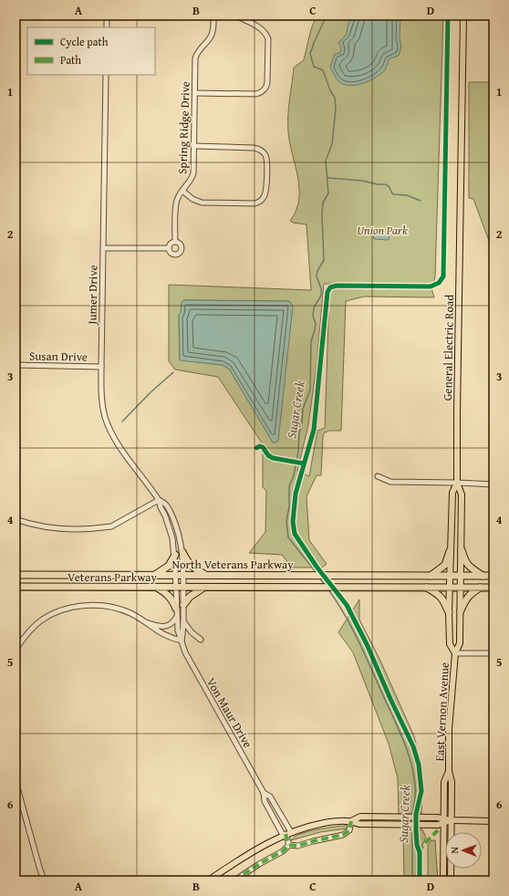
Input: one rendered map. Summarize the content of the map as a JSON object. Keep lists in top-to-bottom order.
{
  "streets": {
    "highway": ["North Veterans Parkway", "Veterans Parkway"],
    "main road": ["General Electric Road", "East Vernon Avenue"],
    "street": [
      "Spring Ridge Drive",
      "Jumer Drive",
      "Susan Drive",
      "Von Maur Drive"
    ]
  },
  "crossings": [
    ["Jumer Drive", "Susan Drive"],
    ["Jumer Drive", "North Veterans Parkway"],
    ["Jumer Drive", "Veterans Parkway"],
    ["Jumer Drive", "Von Maur Drive"],
    ["General Electric Road", "North Veterans Parkway"],
    ["General Electric Road", "East Vernon Avenue"],
    ["North Veterans Parkway", "East Vernon Avenue"],
    ["North Veterans Parkway", "Von Maur Drive"],
    ["Veterans Parkway", "East Vernon Avenue"],
    ["Veterans Parkway", "Von Maur Drive"]
  ],
  "water": ["Sugar Creek"],
  "parks": ["Union Park"],
  "legend": ["Cycle path", "Path"],
  "north": "left",
  "grid": {
    "columns": [
      "A",
      "B",
      "C",
      "D"
    ],
    "rows": [
      "1",
      "2",
      "3",
      "4",
      "5",
      "6"
    ]
  }
}
